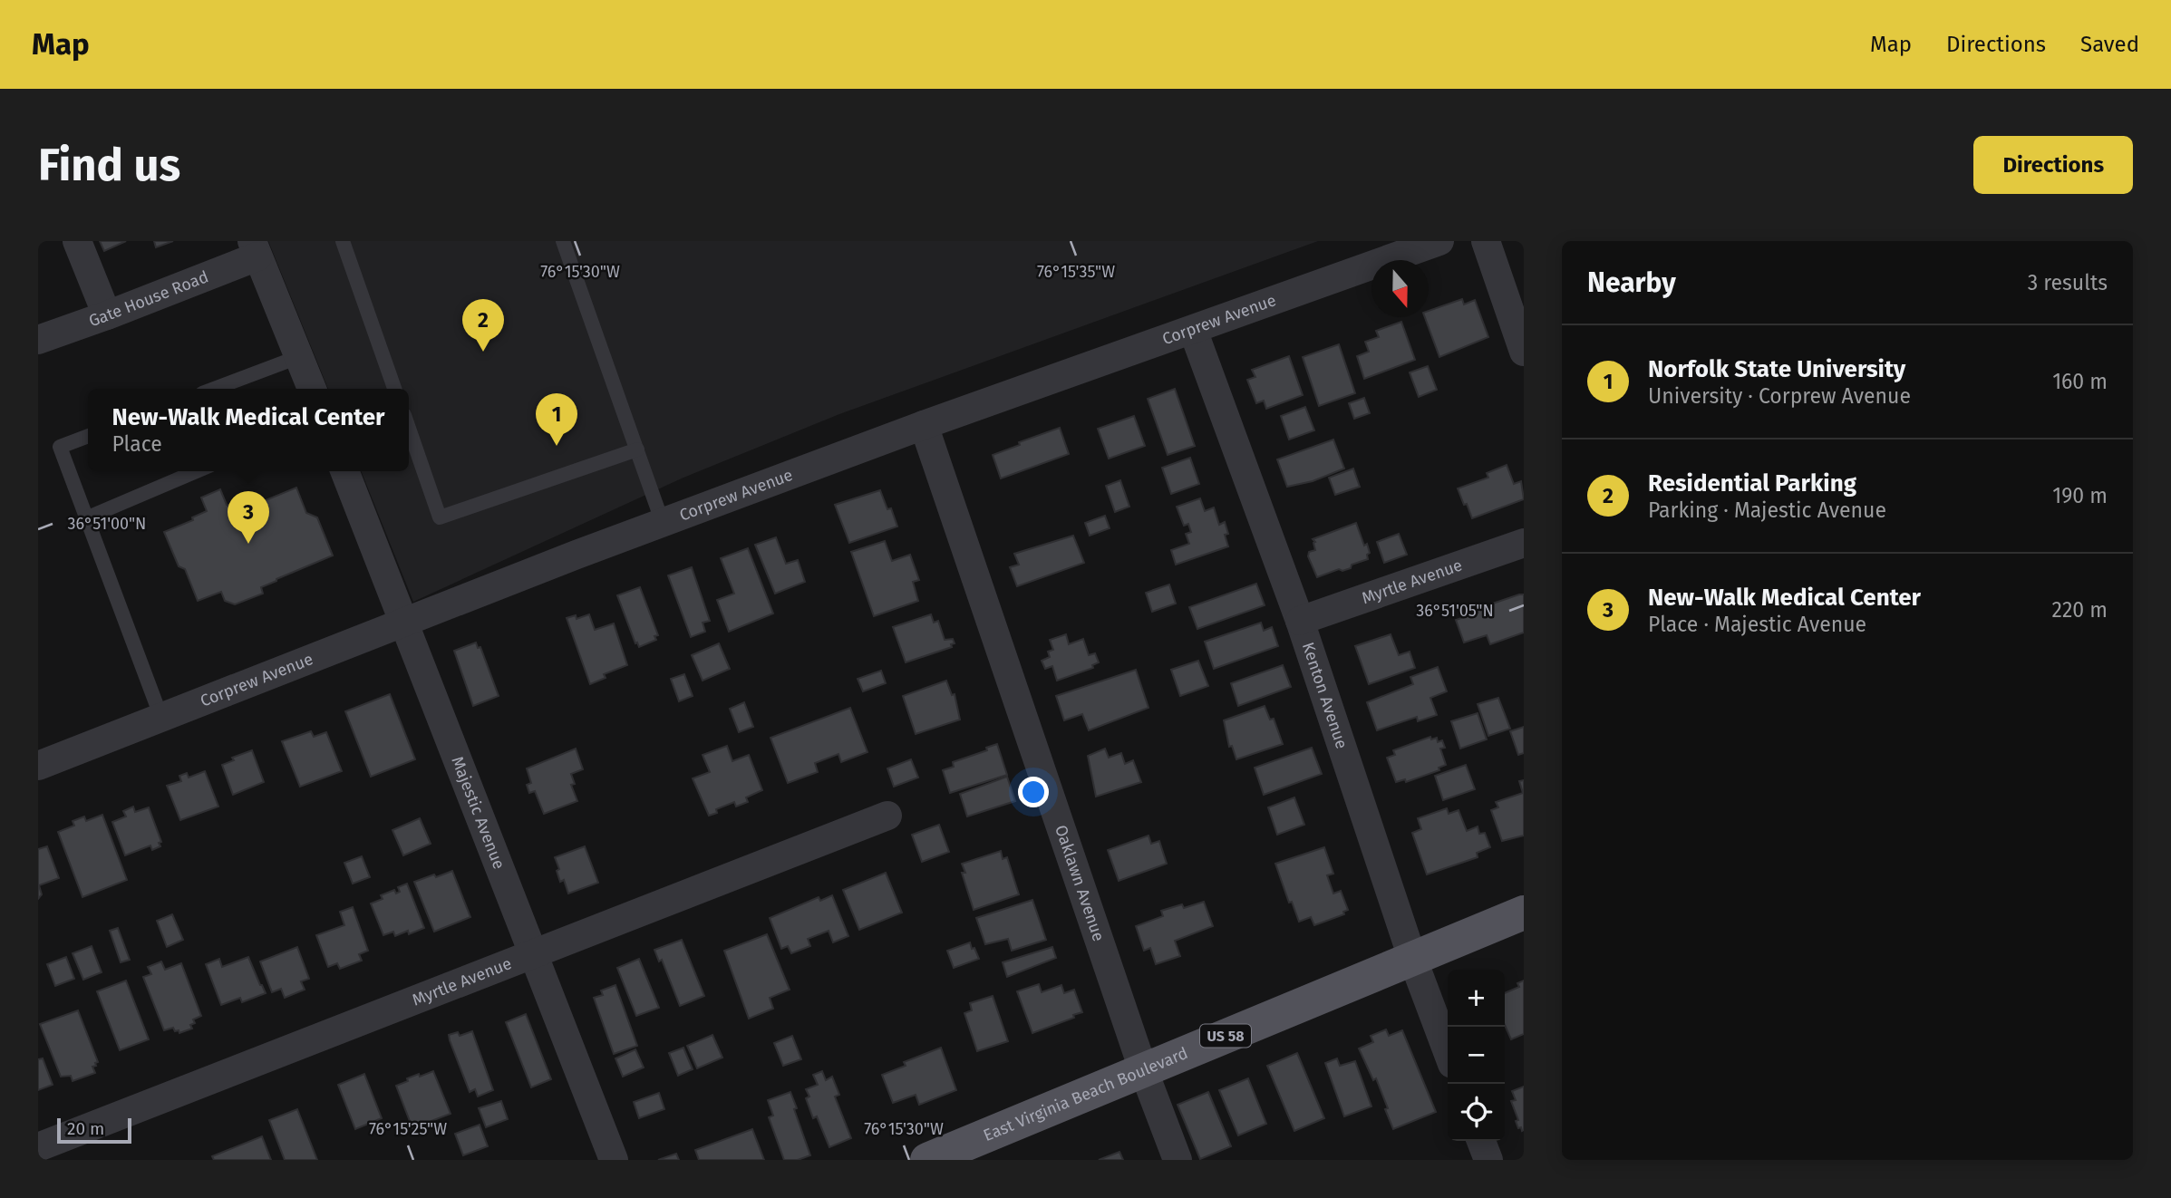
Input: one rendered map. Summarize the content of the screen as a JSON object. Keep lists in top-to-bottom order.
{
  "streets": {
    "main road": ["US 58", "East Virginia Beach Boulevard"],
    "street": [
      "Gate House Road",
      "Corprew Avenue",
      "Myrtle Avenue",
      "Kenton Avenue",
      "Majestic Avenue",
      "Oaklawn Avenue"
    ]
  },
  "crossings": [
    ["Corprew Avenue", "Kenton Avenue"],
    ["Corprew Avenue", "Majestic Avenue"],
    ["Corprew Avenue", "Oaklawn Avenue"],
    ["Myrtle Avenue", "Kenton Avenue"],
    ["Myrtle Avenue", "Majestic Avenue"],
    ["Kenton Avenue", "East Virginia Beach Boulevard"],
    ["Oaklawn Avenue", "East Virginia Beach Boulevard"]
  ],
  "scale_bar": "20 m",
  "north": "bottom",
  "page": {
    "header": "Map",
    "nav": ["Map", "Directions", "Saved"],
    "buttons": "Directions",
    "title": "Find us",
    "heading": ["Nearby", "3 results"],
    "pins": ["2", "1", "3"],
    "list": [
      {
        "mark": "1",
        "name": "Norfolk State University",
        "note": "University · Corprew Avenue",
        "value": "160 m"
      },
      {
        "mark": "2",
        "name": "Residential Parking",
        "note": "Parking · Majestic Avenue",
        "value": "190 m"
      },
      {
        "mark": "3",
        "name": "New-Walk Medical Center",
        "note": "Place · Majestic Avenue",
        "value": "220 m"
      }
    ],
    "popup": ["New-Walk Medical Center", "Place"],
    "map_buttons": ["+", "−"],
    "scale": "20 m"
  },
  "coordinates": [
    "76°15'30\"W",
    "76°15'35\"W",
    "36°51'00\"N",
    "36°51'05\"N",
    "76°15'25\"W"
  ]
}
